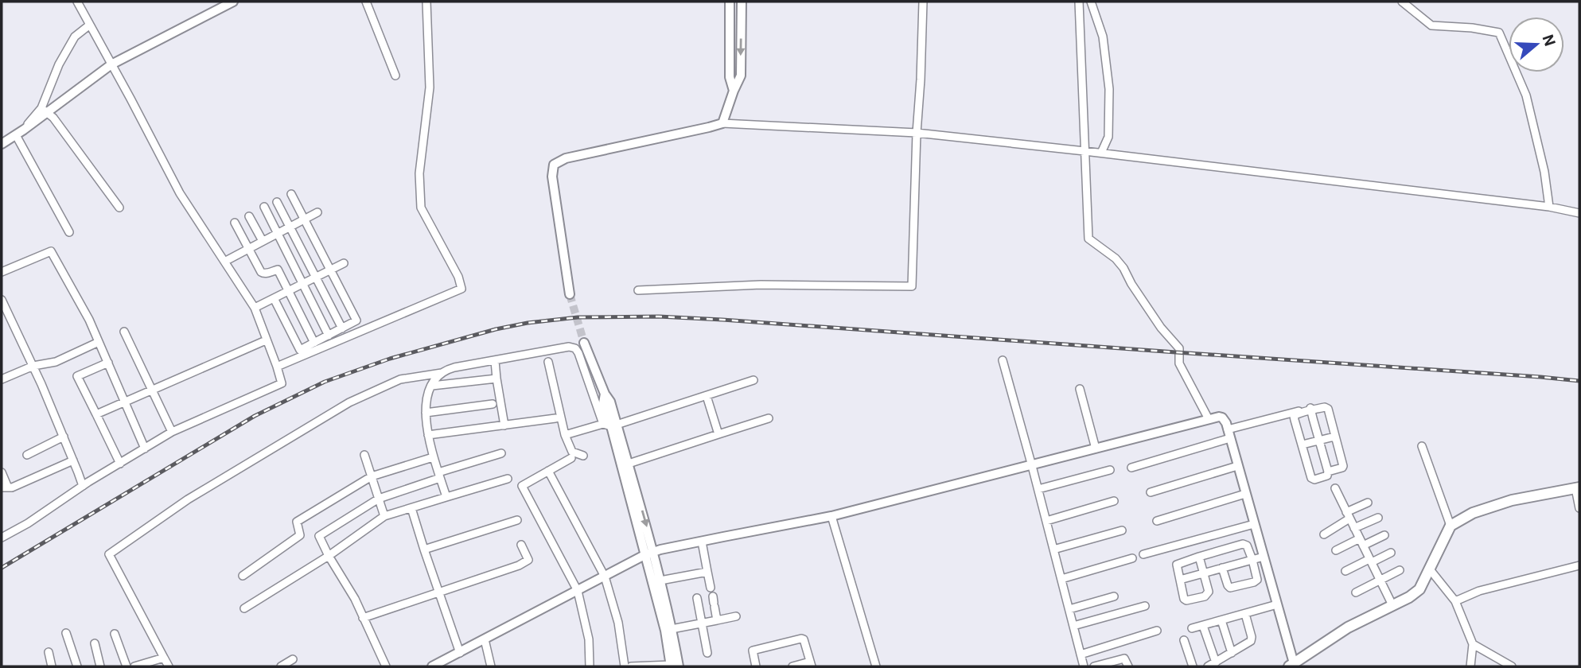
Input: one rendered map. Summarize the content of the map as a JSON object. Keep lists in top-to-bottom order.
{
  "north": "right"
}
